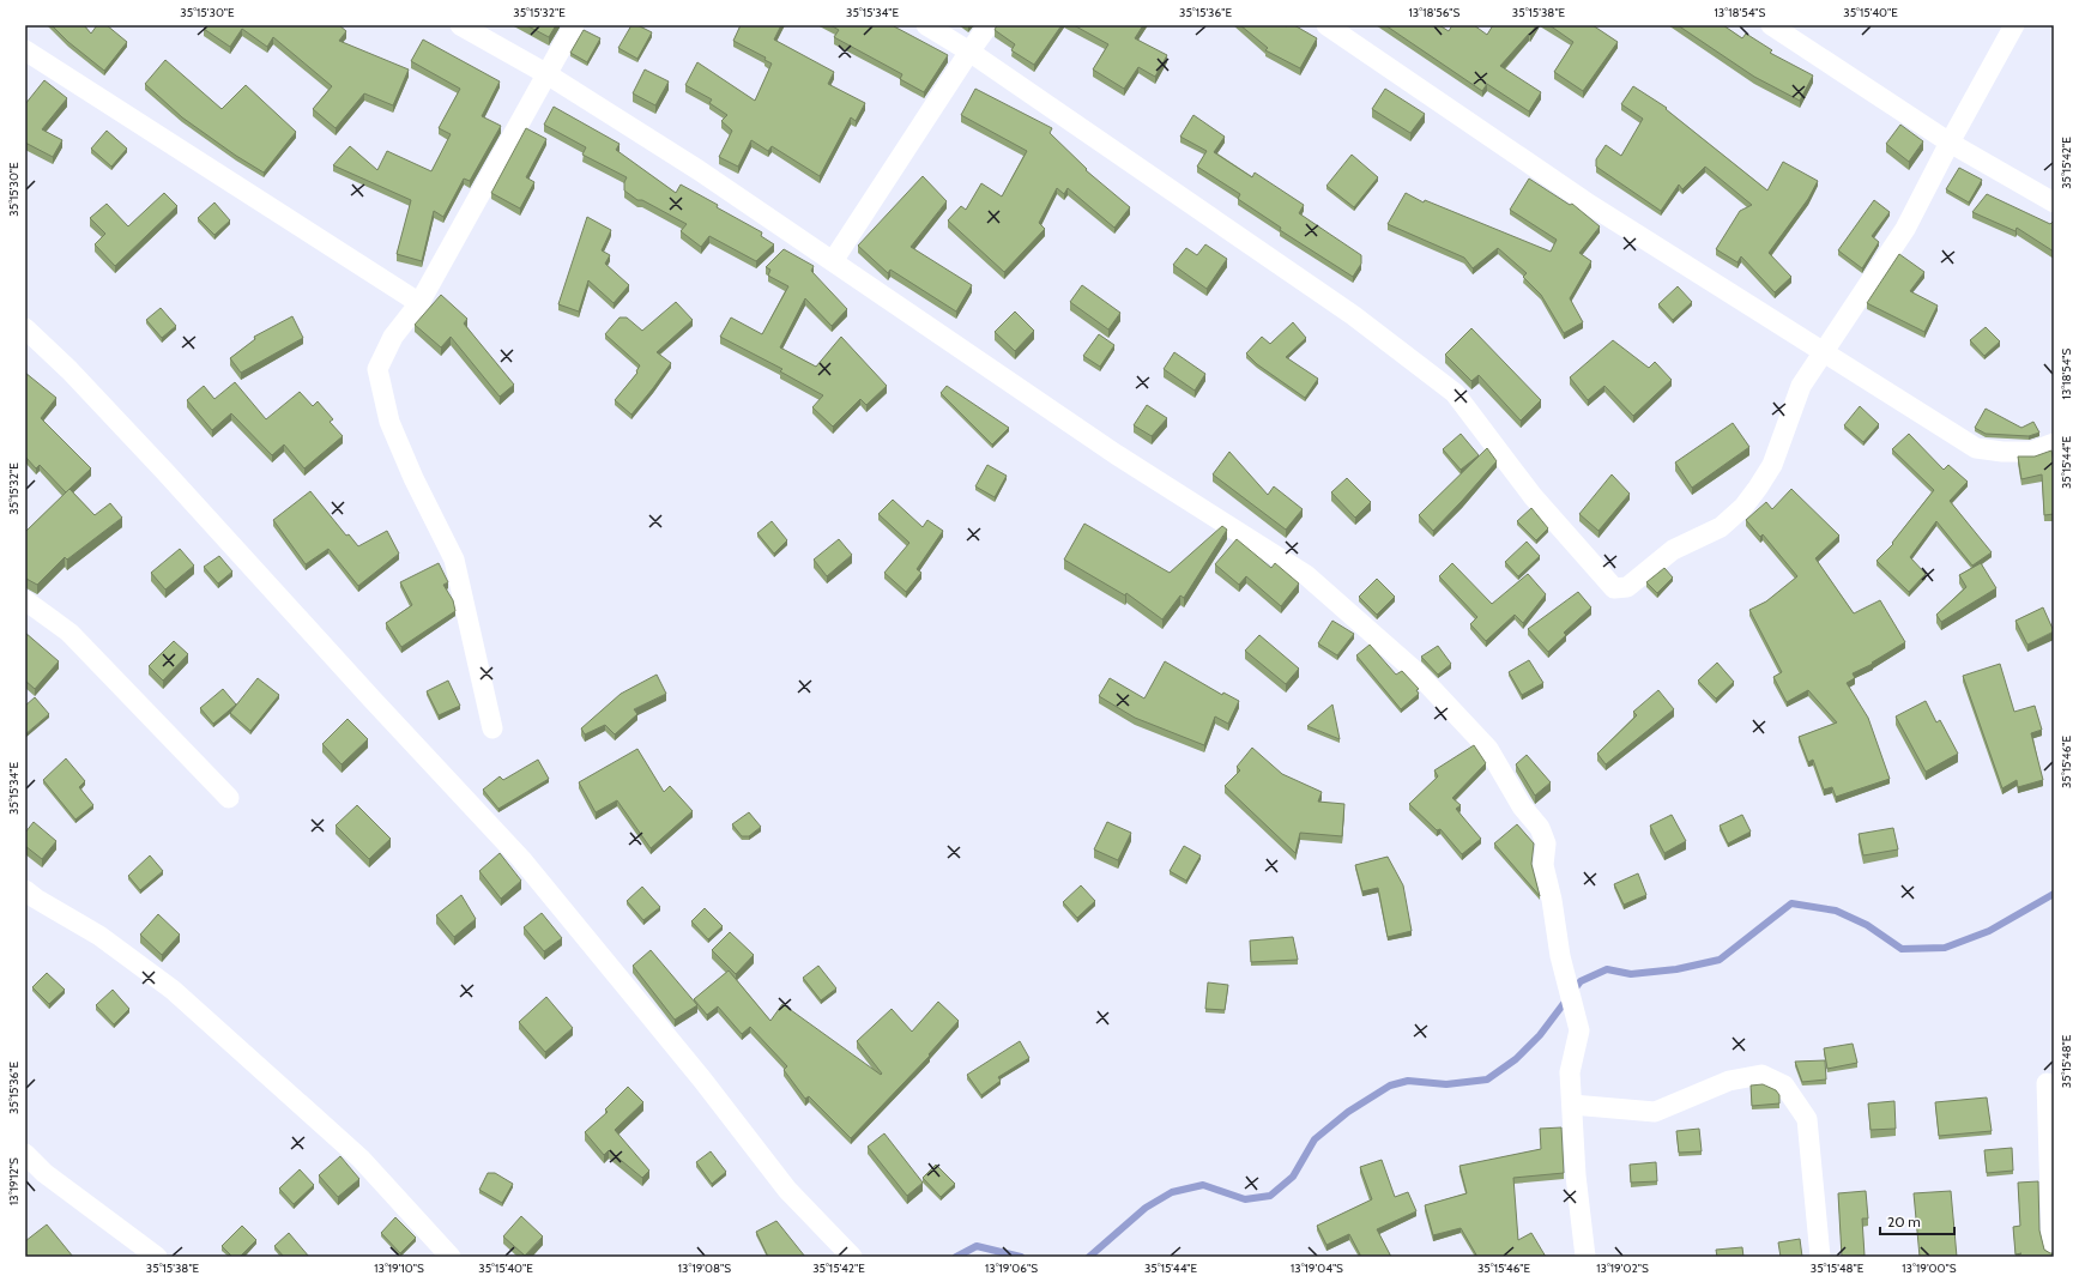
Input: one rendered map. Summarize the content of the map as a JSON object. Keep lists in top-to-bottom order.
{
  "scale_bar": "20 m",
  "coordinates": [
    "35°15'30\"E",
    "35°15'32\"E",
    "35°15'34\"E",
    "35°15'36\"E",
    "13°18'56\"S",
    "35°15'38\"E",
    "13°18'54\"S",
    "35°15'40\"E",
    "35°15'42\"E",
    "35°15'44\"E",
    "35°15'46\"E",
    "35°15'48\"E",
    "13°19'12\"S",
    "13°19'10\"S",
    "13°19'08\"S",
    "13°19'06\"S",
    "13°19'04\"S",
    "13°19'02\"S",
    "13°19'00\"S"
  ]
}
